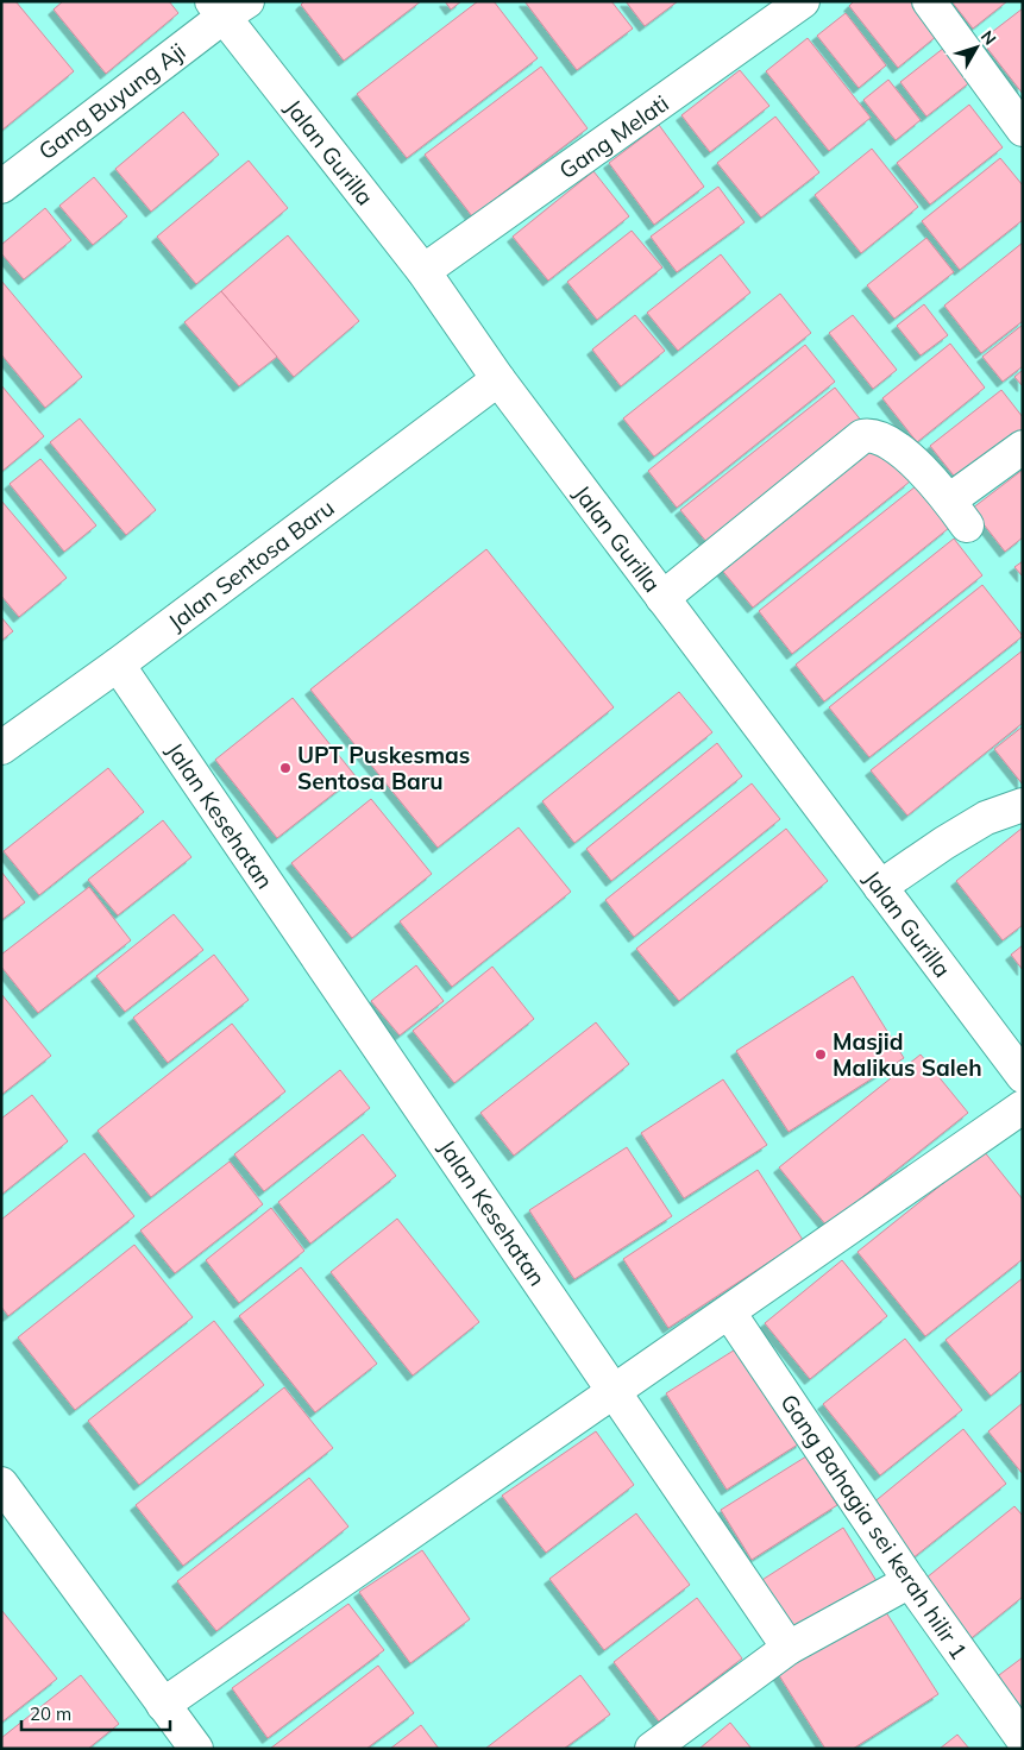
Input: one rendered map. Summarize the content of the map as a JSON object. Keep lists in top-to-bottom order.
{
  "streets": {
    "street": [
      "Gang Buyung Aji",
      "Gang Melati",
      "Jalan Gurilla",
      "Jalan Sentosa Baru",
      "Jalan Kesehatan",
      "Gang Bahagia sei kerah hilir 1"
    ]
  },
  "crossings": [
    ["Gang Buyung Aji", "Jalan Gurilla"],
    ["Gang Melati", "Jalan Gurilla"],
    ["Jalan Gurilla", "Jalan Sentosa Baru"],
    ["Jalan Sentosa Baru", "Jalan Kesehatan"]
  ],
  "places": ["UPT Puskesmas Sentosa Baru", "Masjid Malikus Saleh"],
  "scale_bar": "20 m",
  "north": "top right"
}
